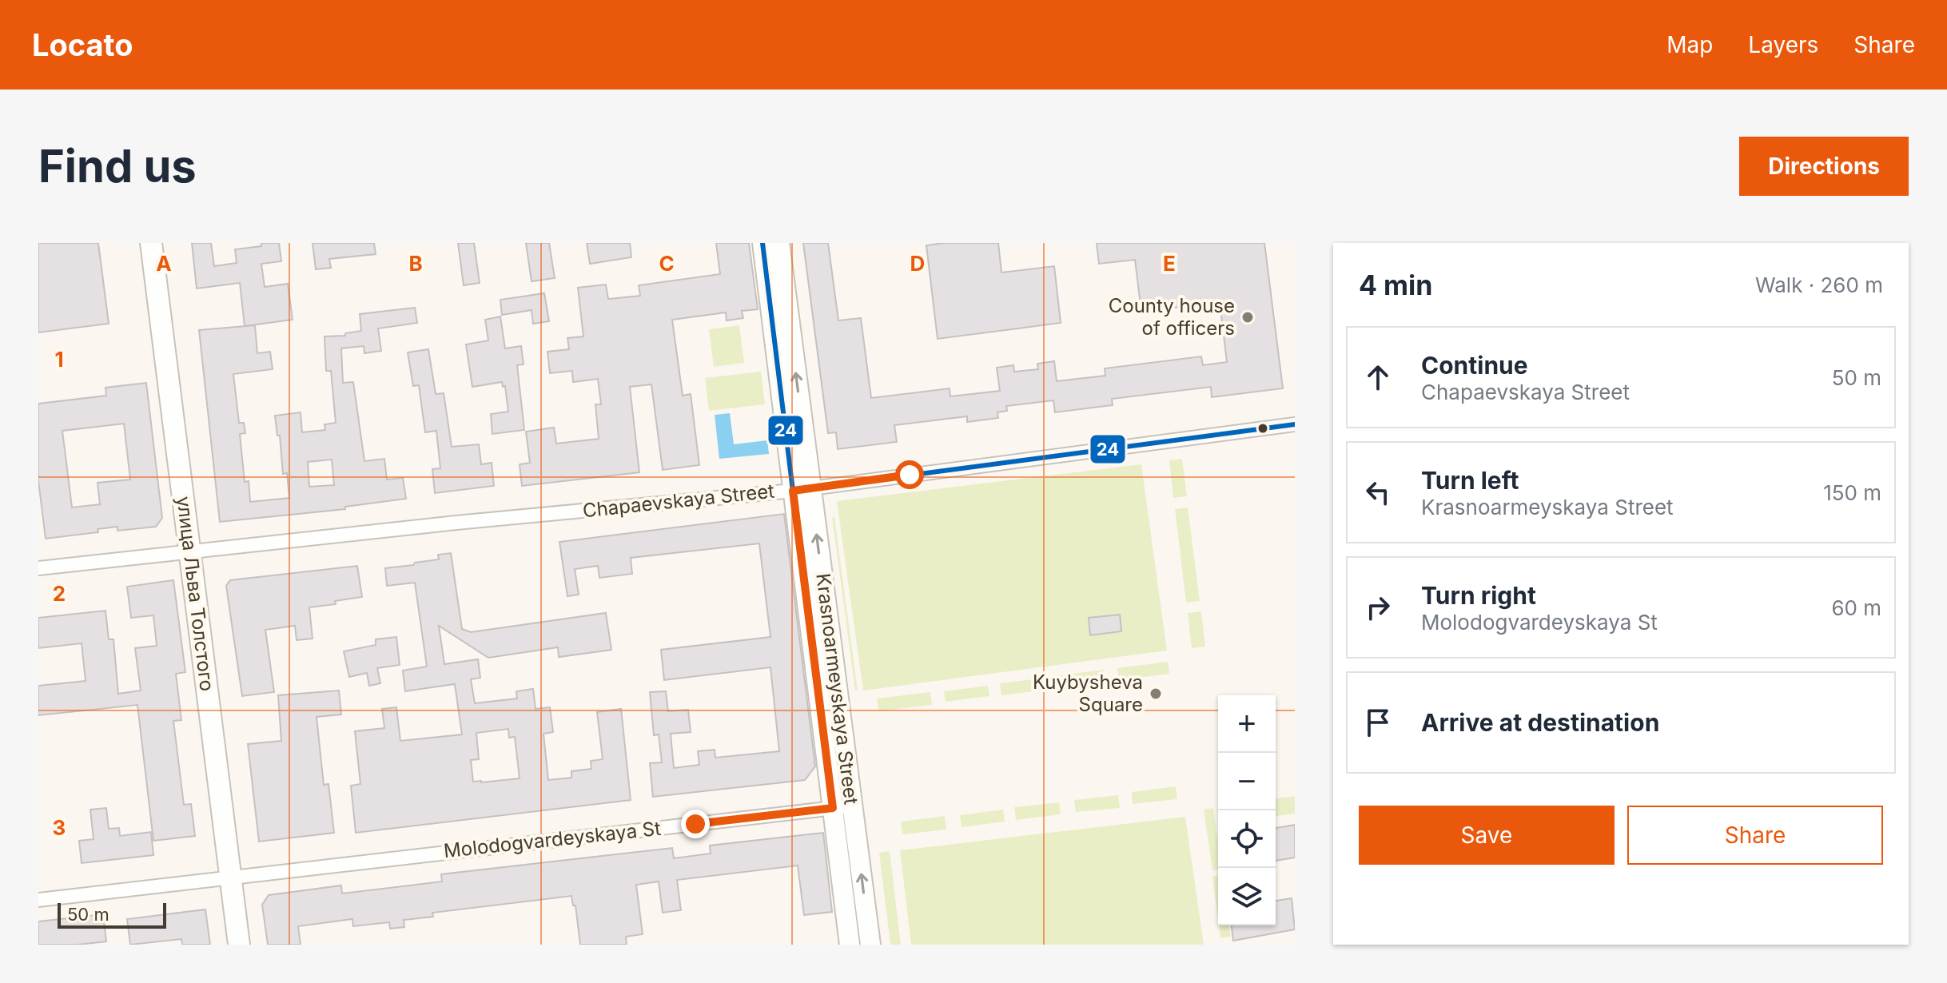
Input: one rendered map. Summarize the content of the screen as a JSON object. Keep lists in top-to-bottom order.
{
  "streets": {
    "main road": ["улица Льва Толстого", "Krasnoarmeyskaya Street"],
    "street": ["Chapaevskaya Street", "Molodogvardeyskaya St"]
  },
  "crossings": [
    ["Chapaevskaya Street", "улица Льва Толстого"],
    ["Chapaevskaya Street", "Krasnoarmeyskaya Street"],
    ["улица Льва Толстого", "Molodogvardeyskaya St"],
    ["Krasnoarmeyskaya Street", "Molodogvardeyskaya St"]
  ],
  "places": ["County house of officers", "Kuybysheva Square"],
  "lines": ["transit line 24"],
  "scale_bar": "50 m",
  "page": {
    "header": "Locato",
    "nav": ["Map", "Layers", "Share"],
    "buttons": [
      "Directions",
      ["Save", "Share"]
    ],
    "title": "Find us",
    "heading": ["4 min", "Walk · 260 m"],
    "list": [
      ["Continue", "Chapaevskaya Street", "50 m"],
      ["Turn left", "Krasnoarmeyskaya Street", "150 m"],
      ["Turn right", "Molodogvardeyskaya St", "60 m"],
      "Arrive at destination"
    ],
    "map_buttons": ["+", "−"],
    "scale": "50 m"
  },
  "grid": {
    "columns": [
      "A",
      "B",
      "C",
      "D",
      "E"
    ],
    "rows": ["1", "2", "3"]
  }
}
